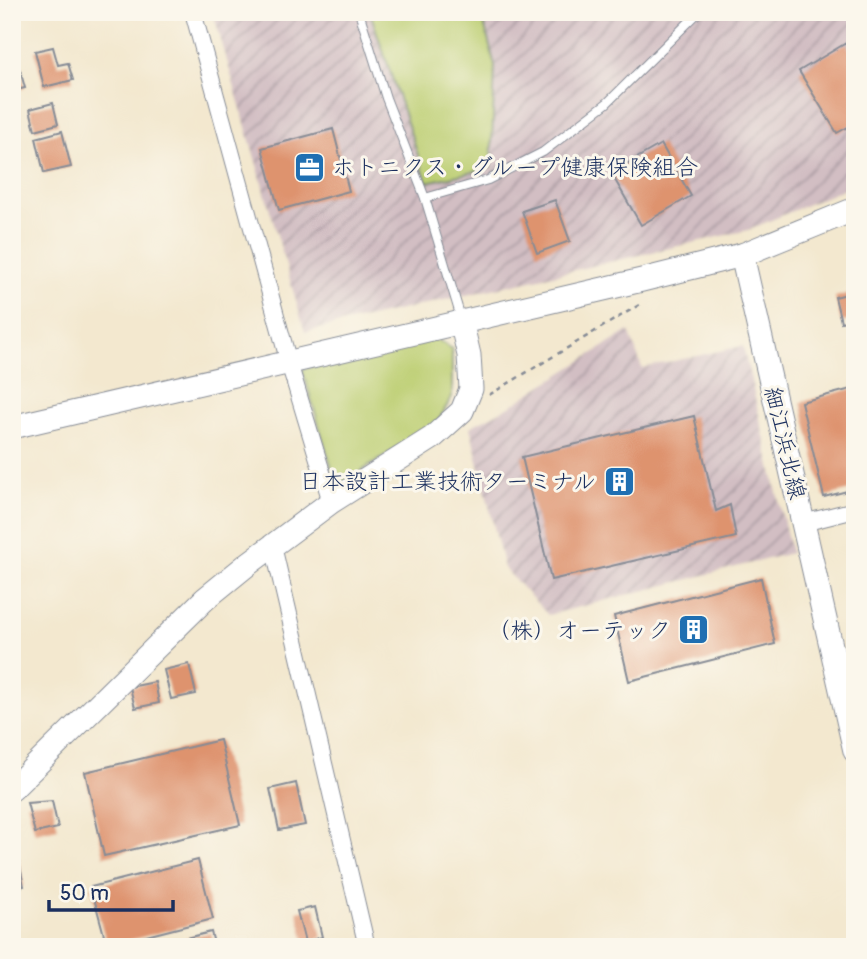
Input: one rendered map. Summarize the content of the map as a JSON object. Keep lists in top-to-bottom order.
{
  "streets": {
    "street": ["細江浜北線"]
  },
  "places": {
    "office": ["ホトニクス・グループ健康保険組合"],
    "building": ["日本設計工業技術ターミナル", "（株）オーテック"]
  },
  "scale_bar": "50 m"
}
